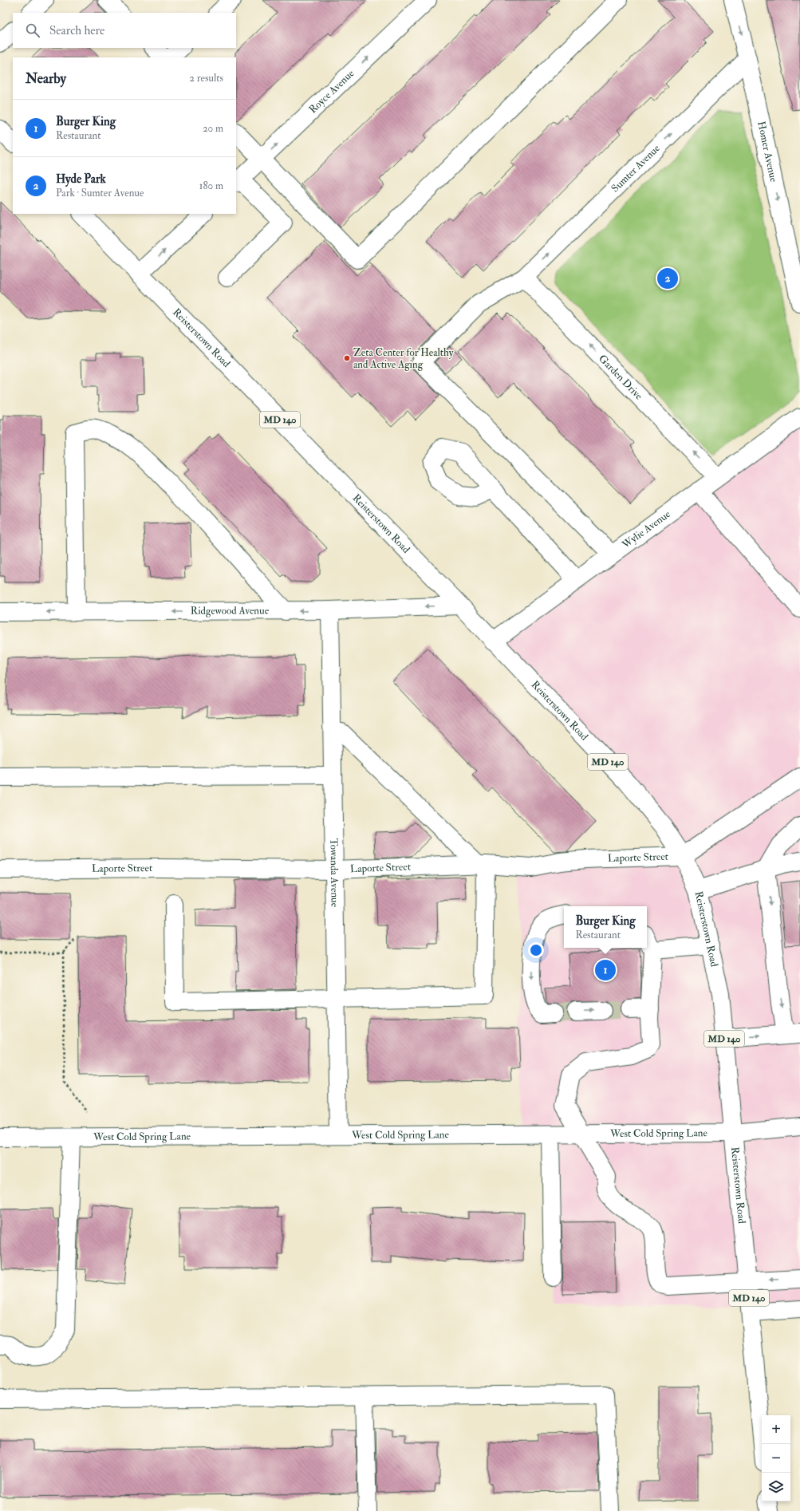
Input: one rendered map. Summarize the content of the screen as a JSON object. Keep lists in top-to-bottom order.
{
  "streets": {
    "street": [
      "Royce Avenue",
      "Homer Avenue",
      "Sumter Avenue",
      "Reisterstown Road",
      "Garden Drive",
      "MD 140",
      "Wylie Avenue",
      "Ridgewood Avenue",
      "Laporte Street",
      "Towanda Avenue",
      "West Cold Spring Lane"
    ]
  },
  "crossings": [
    ["Homer Avenue", "Sumter Avenue"],
    ["Sumter Avenue", "Garden Drive"],
    ["Sumter Avenue", "Wylie Avenue"],
    ["Reisterstown Road", "Wylie Avenue"],
    ["Reisterstown Road", "Ridgewood Avenue"],
    ["Reisterstown Road", "Laporte Street"],
    ["Reisterstown Road", "West Cold Spring Lane"],
    ["Garden Drive", "Wylie Avenue"],
    ["Ridgewood Avenue", "Towanda Avenue"],
    ["Laporte Street", "Towanda Avenue"],
    ["Towanda Avenue", "West Cold Spring Lane"]
  ],
  "one_way": [
    "Royce Avenue",
    "Homer Avenue",
    "Sumter Avenue",
    "Garden Drive",
    "Ridgewood Avenue"
  ],
  "places": ["Zeta Center for Healthy and Active Aging"],
  "page": {
    "search": "Search here",
    "heading": ["Nearby", "2 results"],
    "list": [
      {
        "mark": "1",
        "name": "Burger King",
        "note": "Restaurant",
        "value": "20 m"
      },
      {
        "mark": "2",
        "name": "Hyde Park",
        "note": "Park · Sumter Avenue",
        "value": "180 m"
      }
    ],
    "pins": ["2", "1"],
    "popup": ["Burger King", "Restaurant"],
    "map_buttons": ["+", "−"]
  }
}
